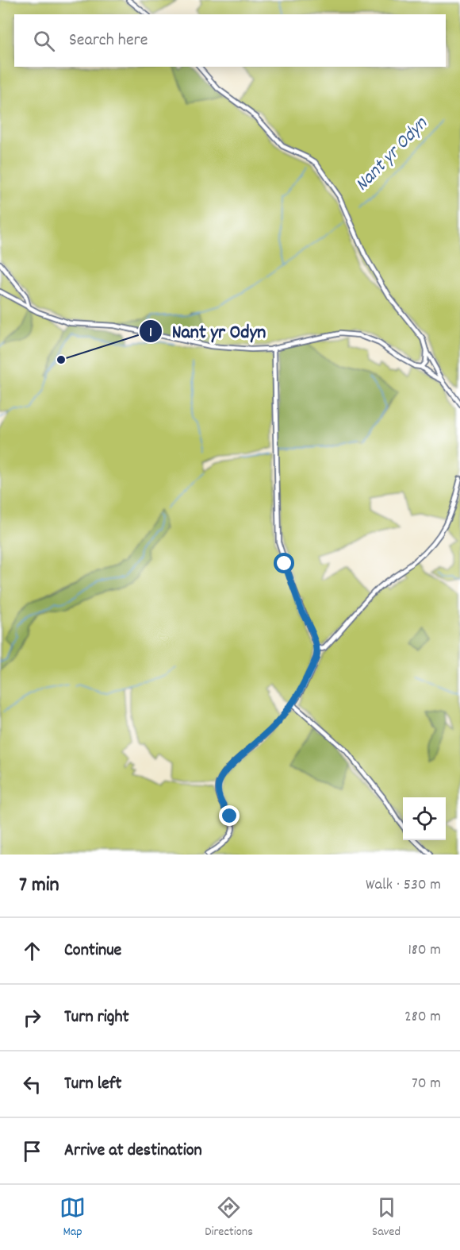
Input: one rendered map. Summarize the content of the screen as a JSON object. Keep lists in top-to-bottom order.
{
  "water": ["Nant yr Odyn"],
  "places": ["Nant yr Odyn"],
  "page": {
    "search": "Search here",
    "heading": ["7 min", "Walk · 530 m"],
    "list": [
      ["Continue", "180 m"],
      ["Turn right", "280 m"],
      ["Turn left", "70 m"],
      "Arrive at destination"
    ],
    "nav": ["Map", "Directions", "Saved"]
  }
}
